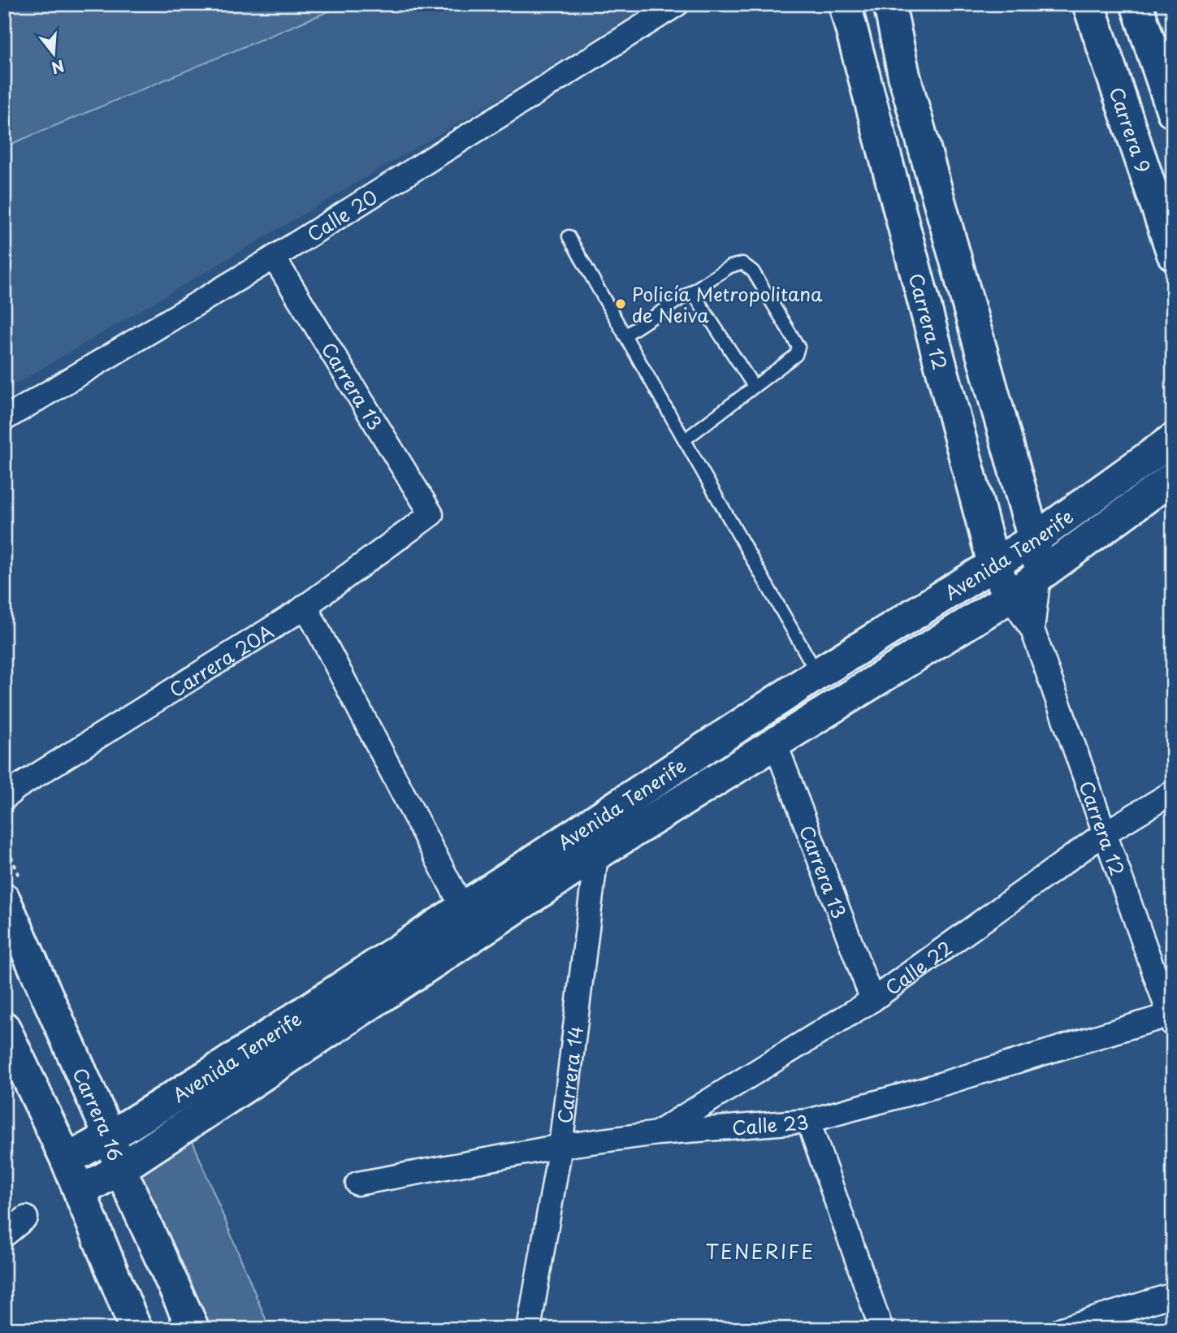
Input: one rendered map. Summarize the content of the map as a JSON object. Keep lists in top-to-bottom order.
{
  "streets": {
    "main road": [
      "Carrera 9",
      "Carrera 12",
      "Avenida Tenerife",
      "Carrera 16"
    ],
    "street": [
      "Calle 20",
      "Carrera 13",
      "Carrera 20A",
      "Calle 22",
      "Carrera 14",
      "Calle 23"
    ]
  },
  "crossings": [
    ["Calle 20", "Carrera 13"],
    ["Carrera 12", "Avenida Tenerife"],
    ["Carrera 12", "Calle 22"],
    ["Carrera 12", "Calle 23"],
    ["Carrera 13", "Avenida Tenerife"],
    ["Carrera 13", "Carrera 20A"],
    ["Carrera 13", "Calle 22"],
    ["Avenida Tenerife", "Carrera 14"],
    ["Avenida Tenerife", "Carrera 16"],
    ["Calle 22", "Calle 23"],
    ["Carrera 14", "Calle 23"]
  ],
  "districts": ["TENERIFE"],
  "places": ["Policía Metropolitana de Neiva"],
  "north": "bottom"
}
